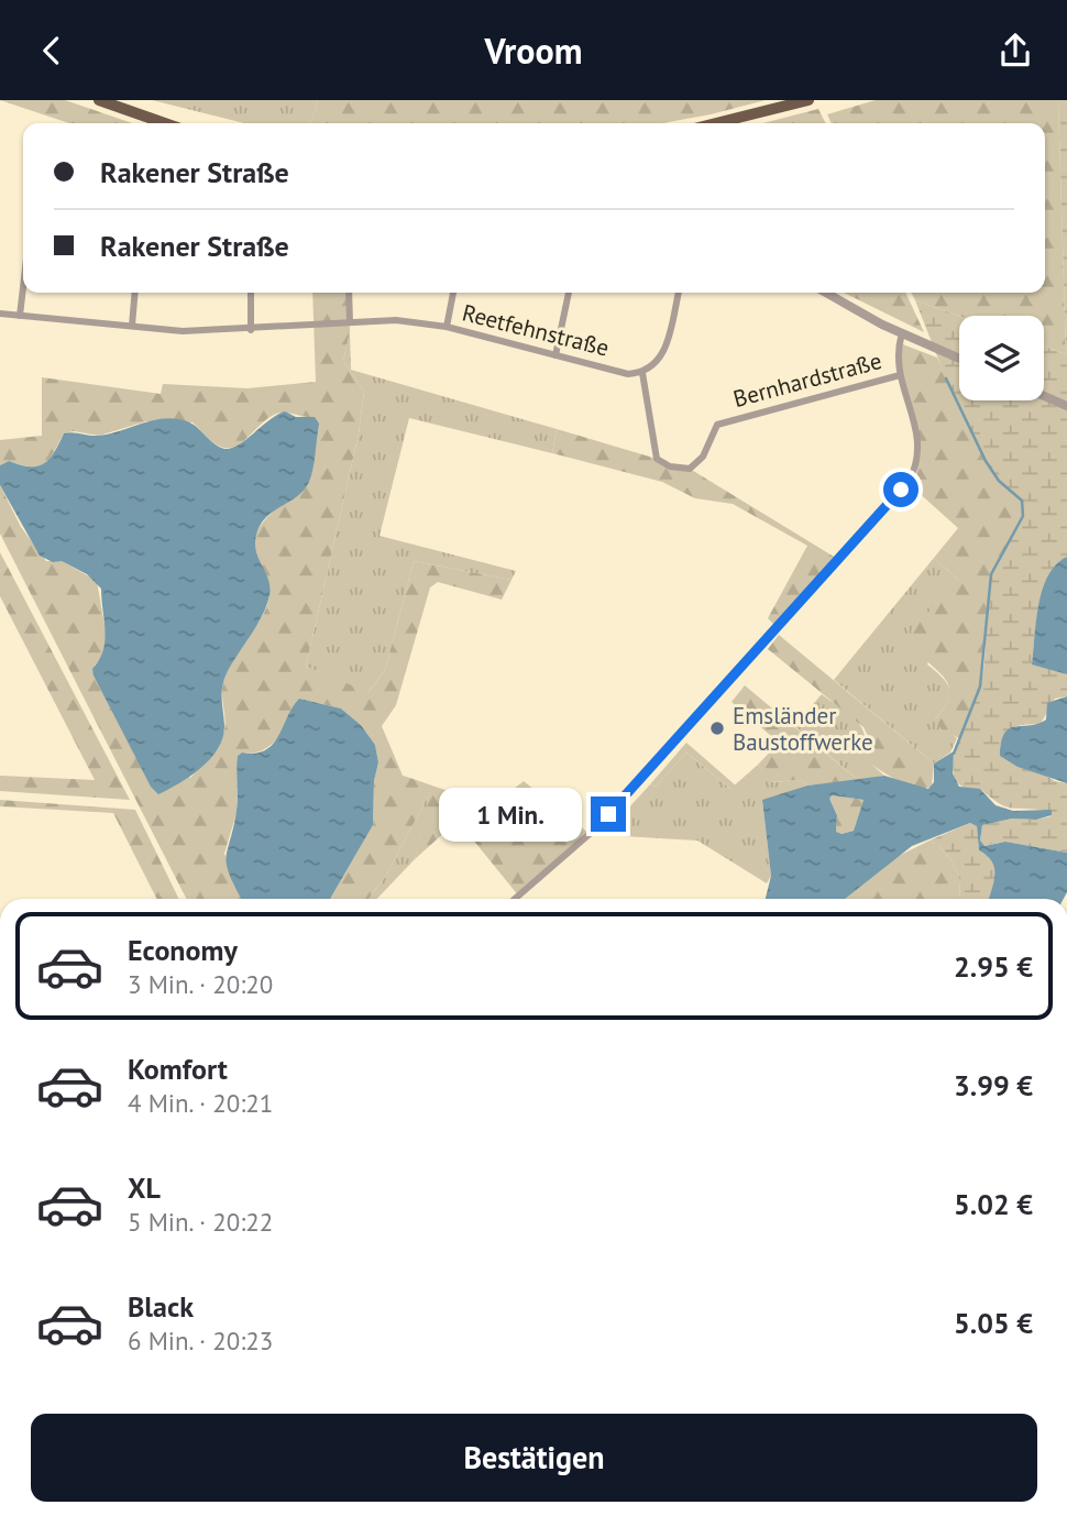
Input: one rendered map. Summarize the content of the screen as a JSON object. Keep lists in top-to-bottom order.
{
  "streets": {
    "street": ["Reetfehnstraße", "Bernhardstraße"]
  },
  "crossings": [
    ["Reetfehnstraße", "Bernhardstraße"]
  ],
  "places": ["Emsländer Baustoffwerke"],
  "page": {
    "header": "Vroom",
    "banner": ["Rakener Straße", "Rakener Straße"],
    "bubble": "1 Min.",
    "list": [
      {
        "name": "Economy",
        "note": "3 Min. · 20:20",
        "value": "2.95 €"
      },
      {
        "name": "Komfort",
        "note": "4 Min. · 20:21",
        "value": "3.99 €"
      },
      {
        "name": "XL",
        "note": "5 Min. · 20:22",
        "value": "5.02 €"
      },
      {
        "name": "Black",
        "note": "6 Min. · 20:23",
        "value": "5.05 €"
      }
    ],
    "buttons": "Bestätigen"
  }
}
